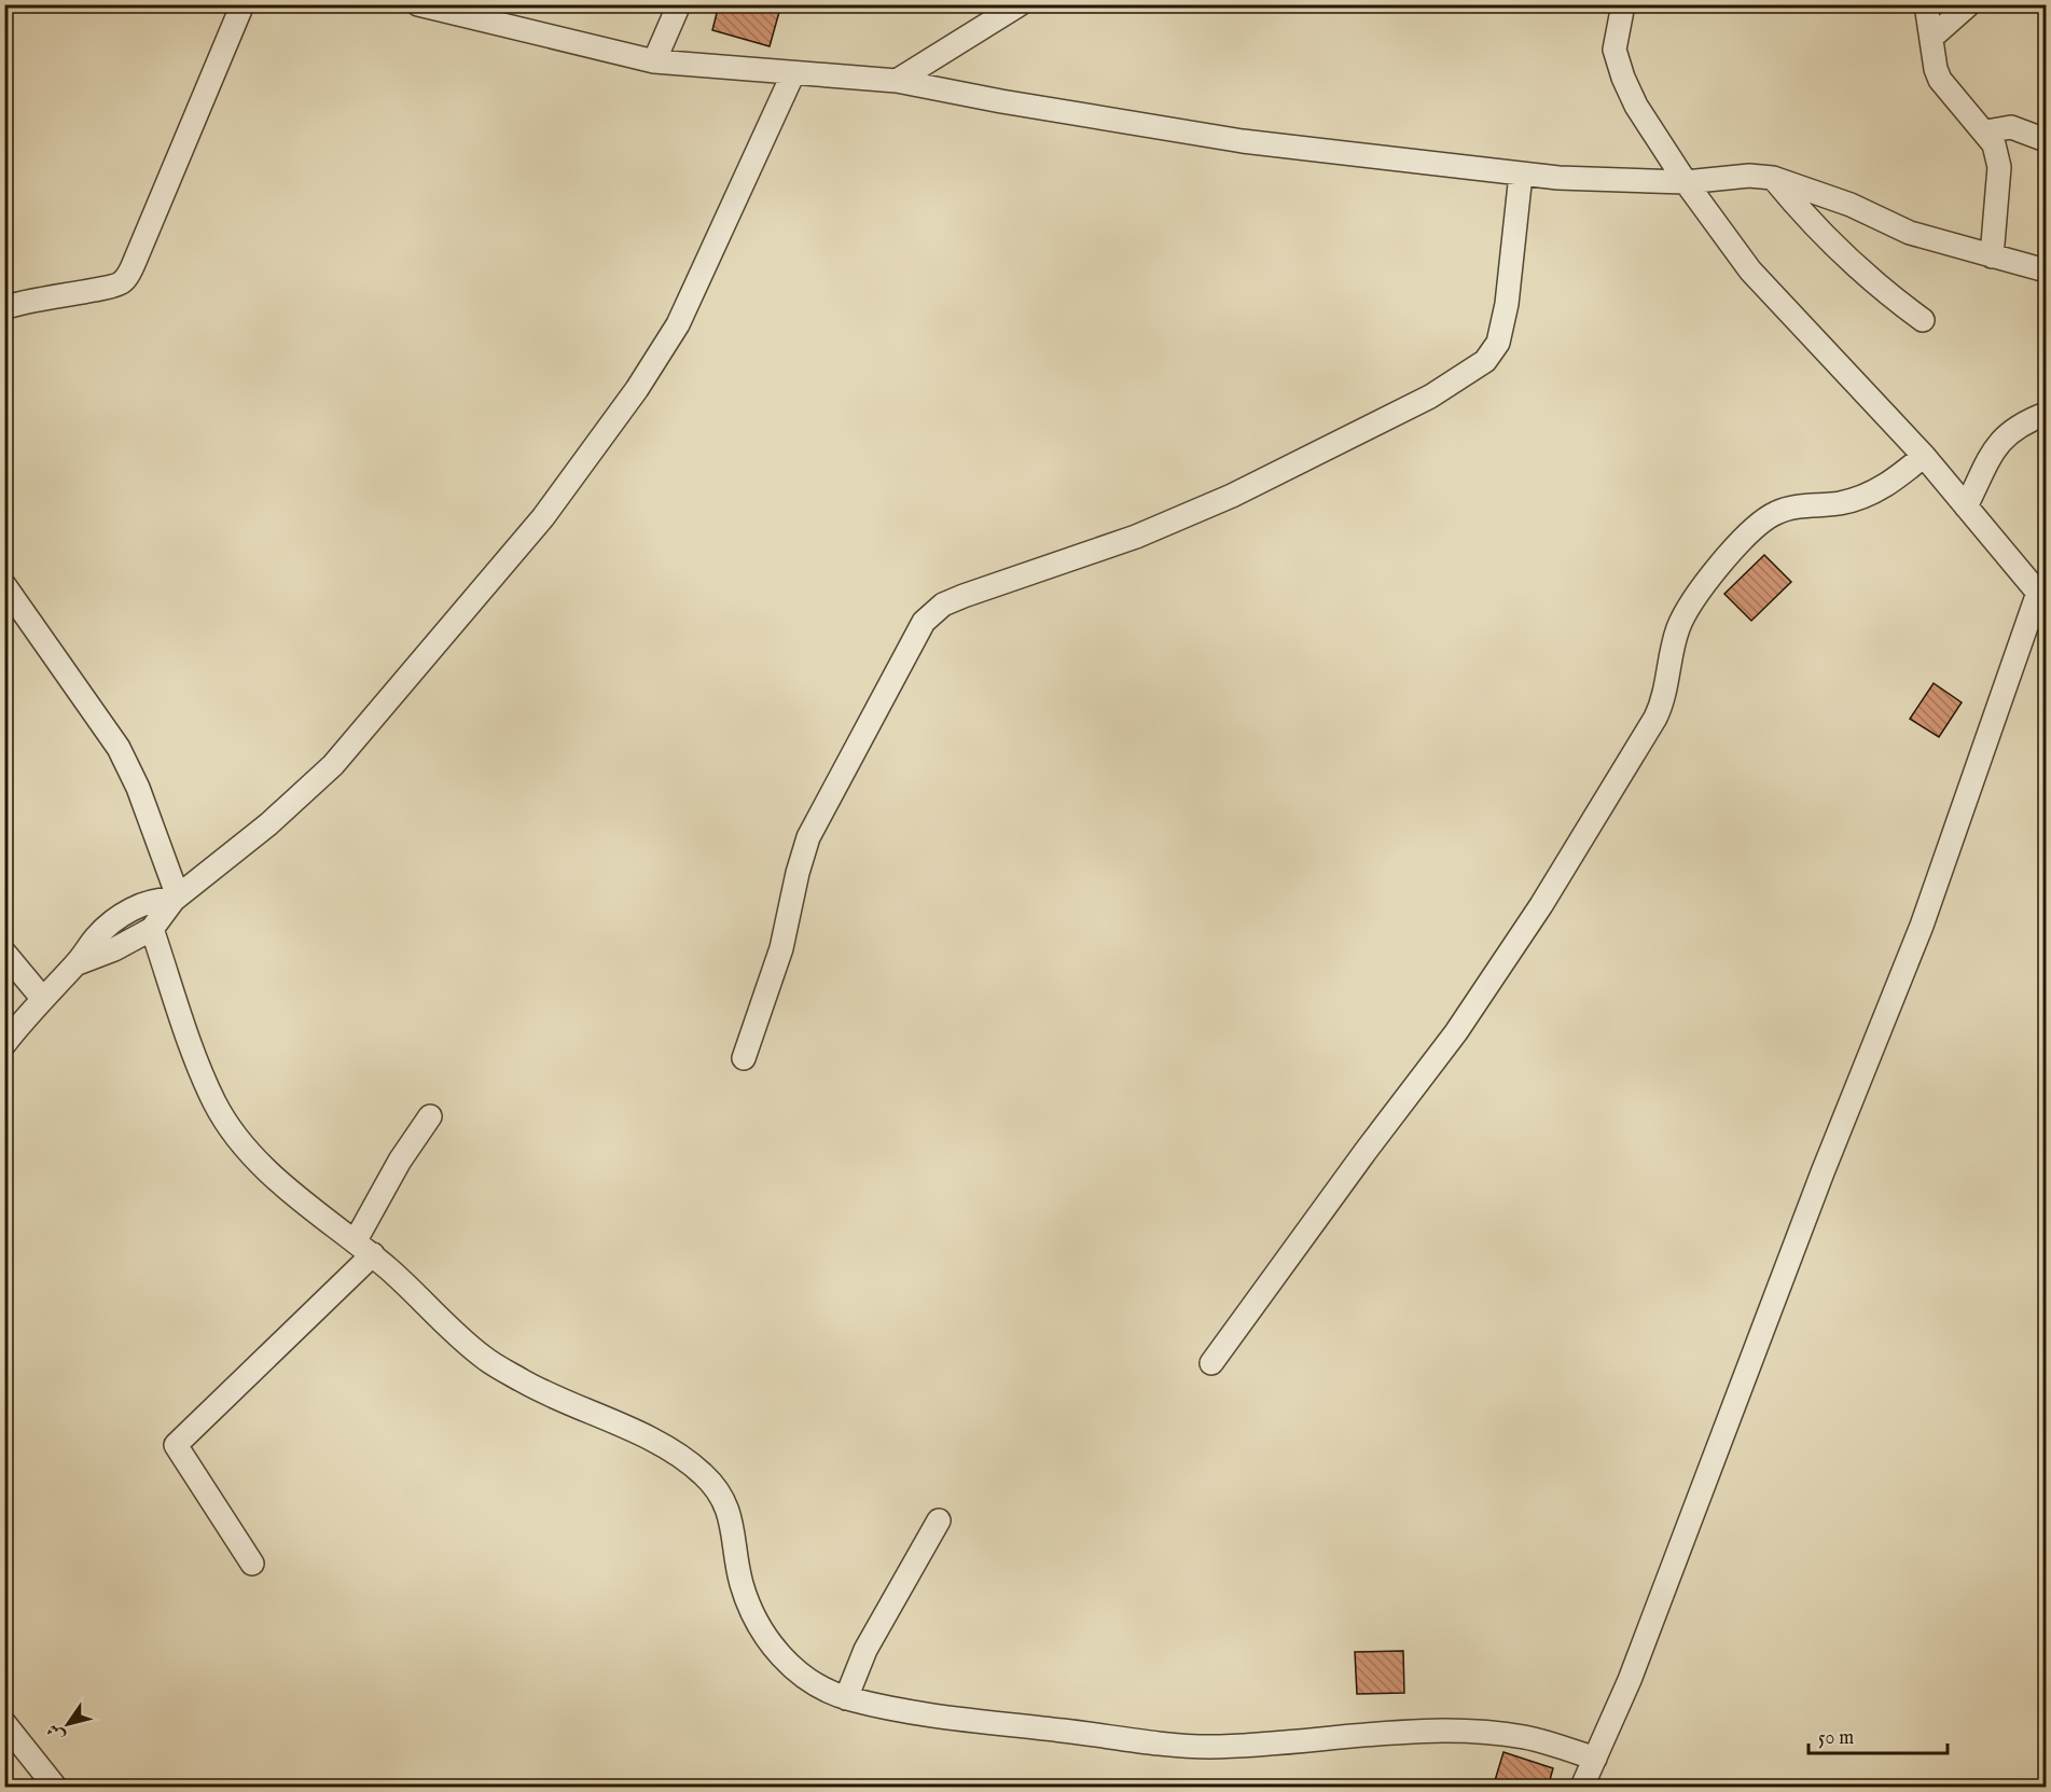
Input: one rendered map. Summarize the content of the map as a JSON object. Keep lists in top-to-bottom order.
{
  "scale_bar": "50 m",
  "north": "bottom left"
}
